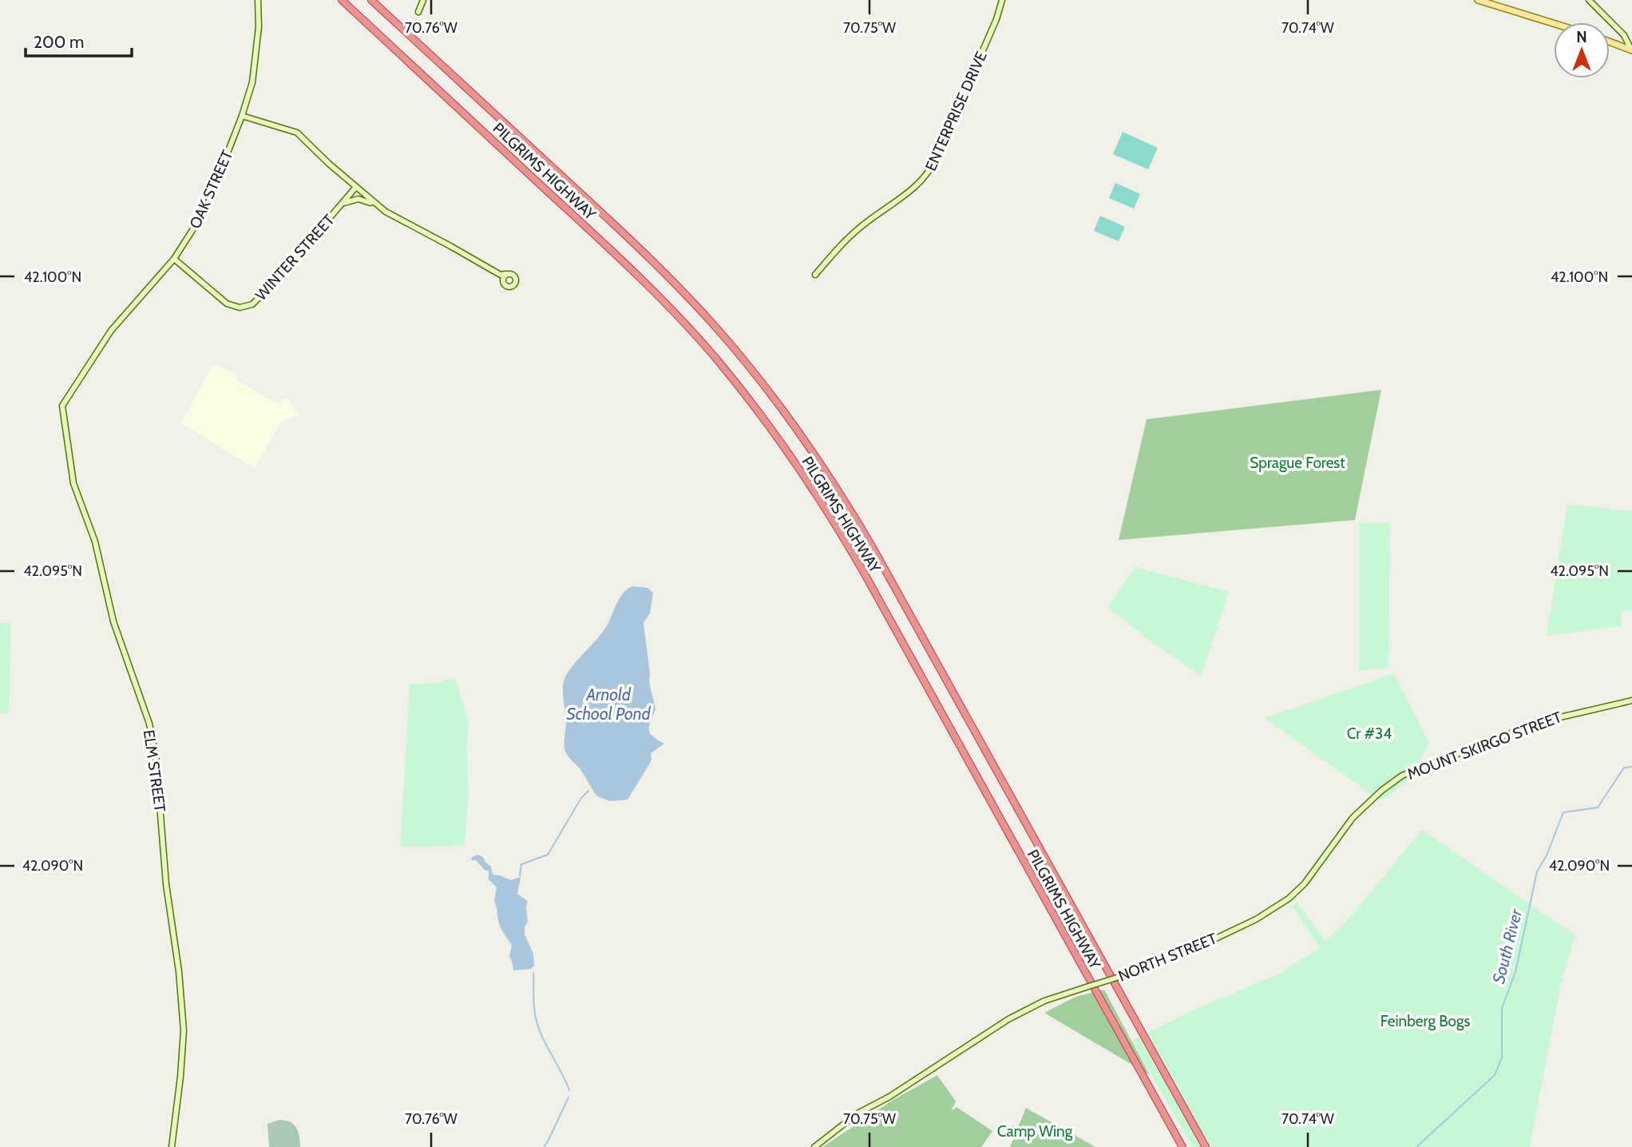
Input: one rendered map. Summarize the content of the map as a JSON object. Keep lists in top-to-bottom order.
{
  "streets": {
    "highway": ["PILGRIMS HIGHWAY"],
    "street": [
      "ENTERPRISE DRIVE",
      "OAK STREET",
      "WINTER STREET",
      "MOUNT SKIRGO STREET",
      "ELM STREET",
      "NORTH STREET"
    ]
  },
  "crossings": [
    ["OAK STREET", "WINTER STREET"],
    ["OAK STREET", "ELM STREET"],
    ["MOUNT SKIRGO STREET", "NORTH STREET"]
  ],
  "water": ["Arnold School Pond", "South River"],
  "parks": [
    "Sprague Forest",
    "Cr #34",
    "Feinberg Bogs",
    "Camp Wing"
  ],
  "scale_bar": "200 m",
  "north": "top",
  "coordinates": [
    "70.76°W",
    "70.75°W",
    "70.74°W",
    "42.100°N",
    "42.095°N",
    "42.090°N"
  ]
}
